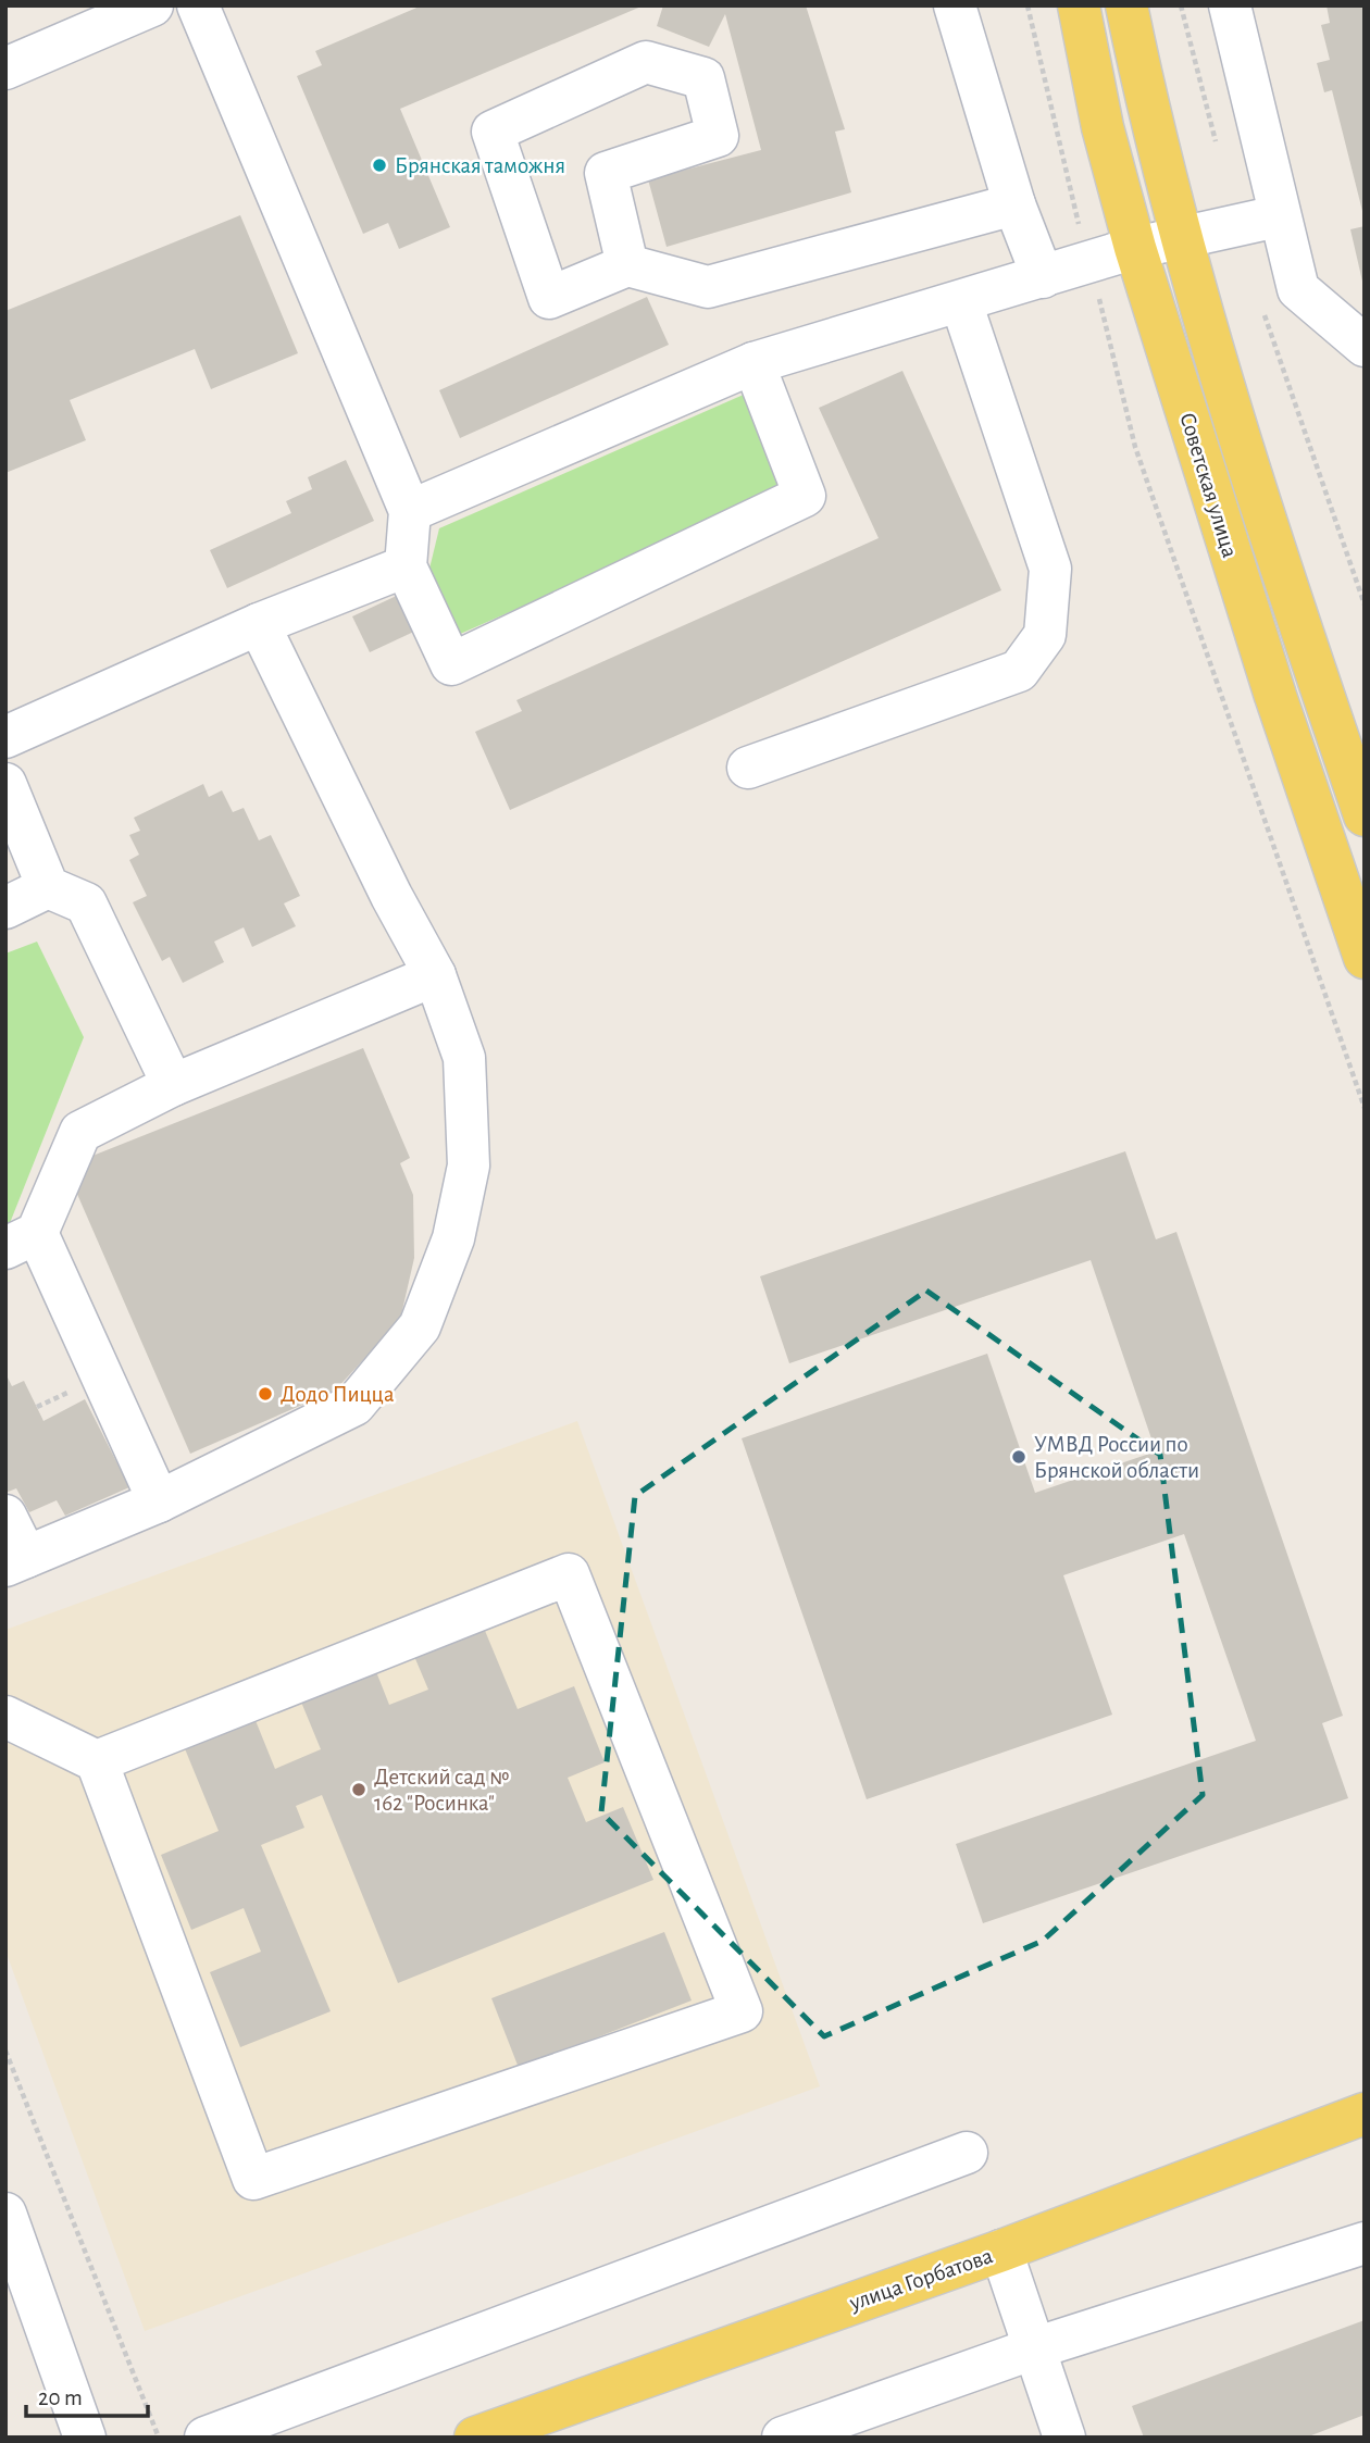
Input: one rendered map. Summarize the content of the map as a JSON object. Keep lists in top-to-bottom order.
{
  "streets": {
    "main road": ["Советская улица", "улица Горбатова"]
  },
  "places": [
    "Брянская таможня",
    "Додо Пицца",
    "УМВД России по Брянской области",
    "Детский сад № 162 \"Росинка\""
  ],
  "scale_bar": "20 m"
}
